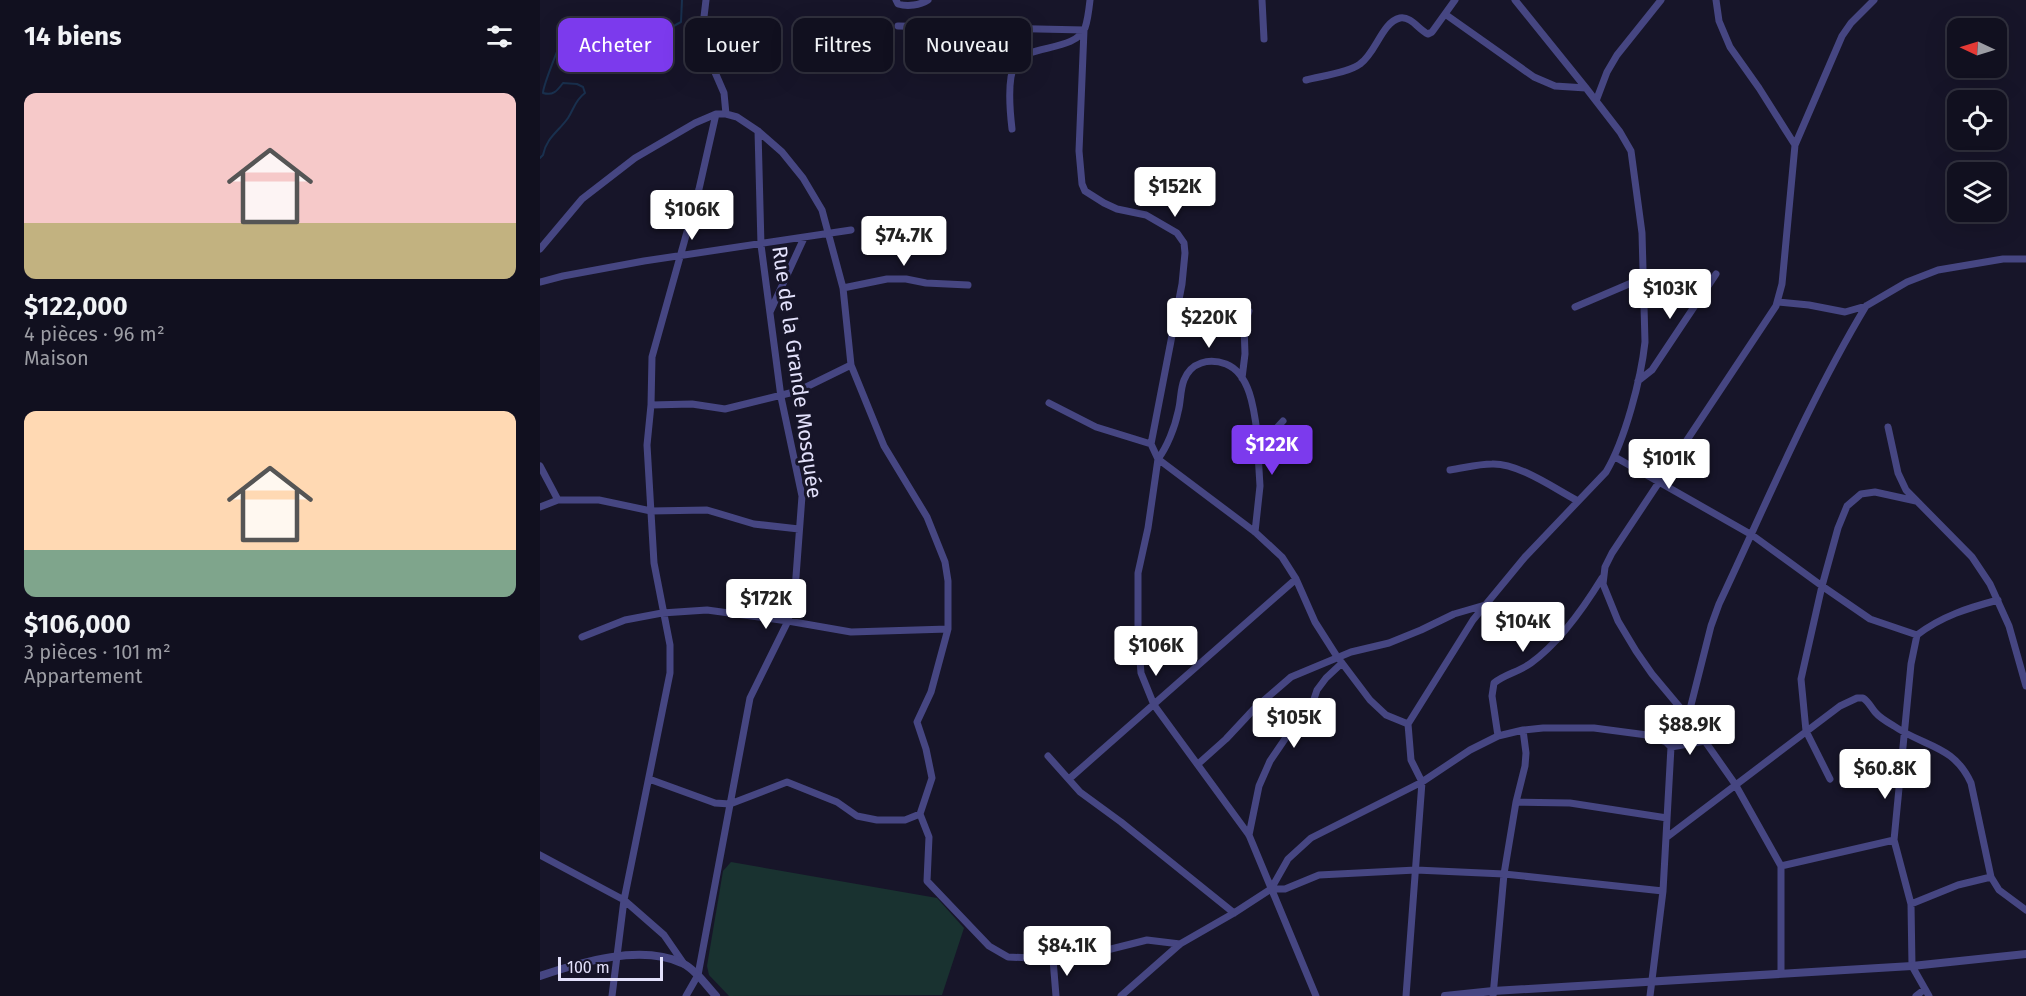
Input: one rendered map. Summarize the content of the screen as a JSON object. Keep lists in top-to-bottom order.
{
  "streets": {
    "street": ["Rue de la Grande Mosquée"]
  },
  "scale_bar": "100 m",
  "north": "left",
  "page": {
    "heading": "14 biens",
    "chip": [
      "Acheter",
      "Louer",
      "Filtres",
      "Nouveau"
    ],
    "list": [
      {
        "name": "$122,000",
        "note": "4 pièces · 96 m² · Maison"
      },
      {
        "name": "$106,000",
        "note": "3 pièces · 101 m² · Appartement"
      }
    ],
    "price": [
      "$152K",
      "$106K",
      "$74.7K",
      "$103K",
      "$220K",
      "$122K",
      "$101K",
      "$172K",
      "$104K",
      "$106K",
      "$105K",
      "$88.9K",
      "$60.8K",
      "$84.1K"
    ],
    "scale": "100 m"
  }
}
